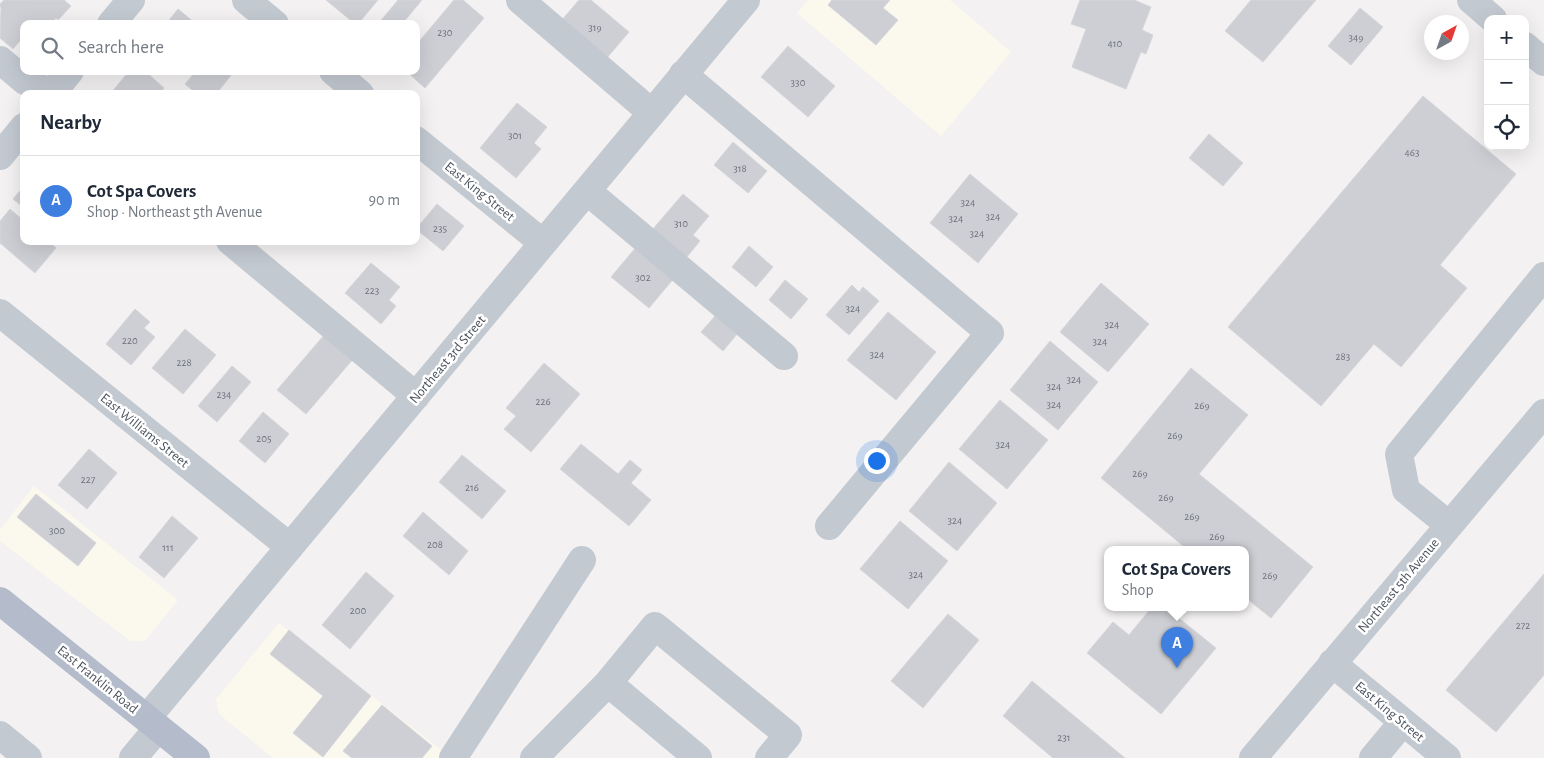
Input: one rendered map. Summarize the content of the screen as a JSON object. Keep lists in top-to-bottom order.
{
  "streets": {
    "main road": ["East Franklin Road"],
    "street": [
      "East King Street",
      "Northeast 3rd Street",
      "East Williams Street",
      "Northeast 5th Avenue"
    ]
  },
  "crossings": [
    ["East King Street", "Northeast 3rd Street"],
    ["East King Street", "Northeast 5th Avenue"],
    ["Northeast 3rd Street", "East Williams Street"],
    ["Northeast 3rd Street", "East Franklin Road"]
  ],
  "house_numbers": [
    "319",
    "230",
    "349",
    "410",
    "330",
    "301",
    "463",
    "318",
    "324",
    "324",
    "324",
    "310",
    "235",
    "324",
    "302",
    "223",
    "324",
    "324",
    "220",
    "324",
    "324",
    "283",
    "228",
    "324",
    "324",
    "234",
    "226",
    "324",
    "269",
    "269",
    "205",
    "324",
    "269",
    "227",
    "216",
    "269",
    "269",
    "324",
    "300",
    "269",
    "208",
    "111",
    "324",
    "269",
    "200",
    "272",
    "231"
  ],
  "north": "top right",
  "page": {
    "map_buttons": ["+", "−"],
    "search": "Search here",
    "heading": "Nearby",
    "list": [
      {
        "mark": "A",
        "name": "Cot Spa Covers",
        "note": "Shop · Northeast 5th Avenue",
        "value": "90 m"
      }
    ],
    "popup": ["Cot Spa Covers", "Shop"],
    "pins": "A"
  }
}
